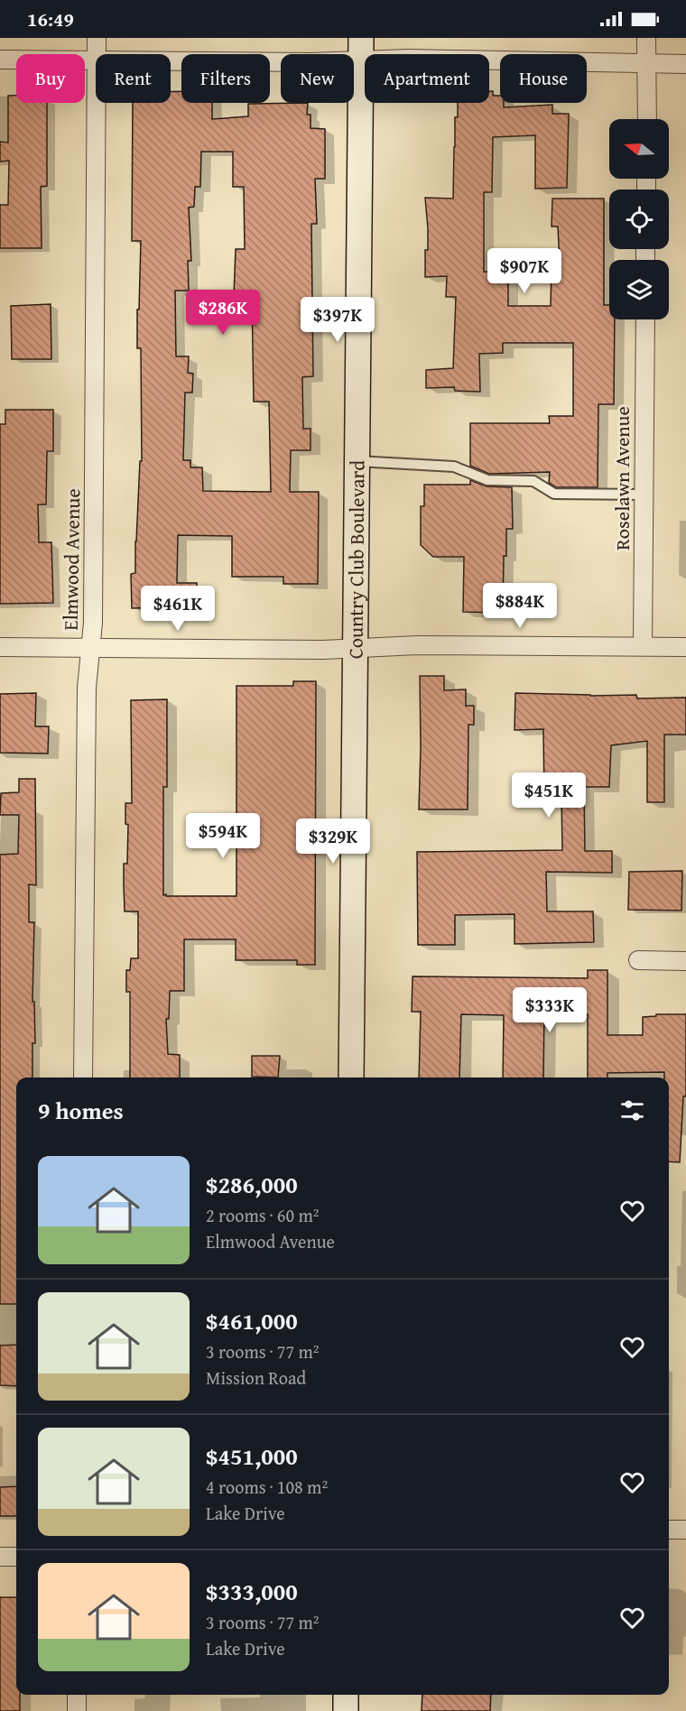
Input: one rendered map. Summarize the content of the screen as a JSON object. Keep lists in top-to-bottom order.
{
  "streets": {
    "street": ["Roselawn Avenue", "Elmwood Avenue", "Country Club Boulevard"]
  },
  "north": "left",
  "page": {
    "status": "16:49",
    "chip": [
      "Buy",
      "Rent",
      "Filters",
      "New",
      "Apartment",
      "House"
    ],
    "price": [
      "$907K",
      "$286K",
      "$397K",
      "$884K",
      "$461K",
      "$451K",
      "$594K",
      "$329K",
      "$333K"
    ],
    "heading": "9 homes",
    "list": [
      {
        "name": "$286,000",
        "note": "2 rooms · 60 m² · Elmwood Avenue"
      },
      {
        "name": "$461,000",
        "note": "3 rooms · 77 m² · Mission Road"
      },
      {
        "name": "$451,000",
        "note": "4 rooms · 108 m² · Lake Drive"
      },
      {
        "name": "$333,000",
        "note": "3 rooms · 77 m² · Lake Drive"
      }
    ]
  }
}
